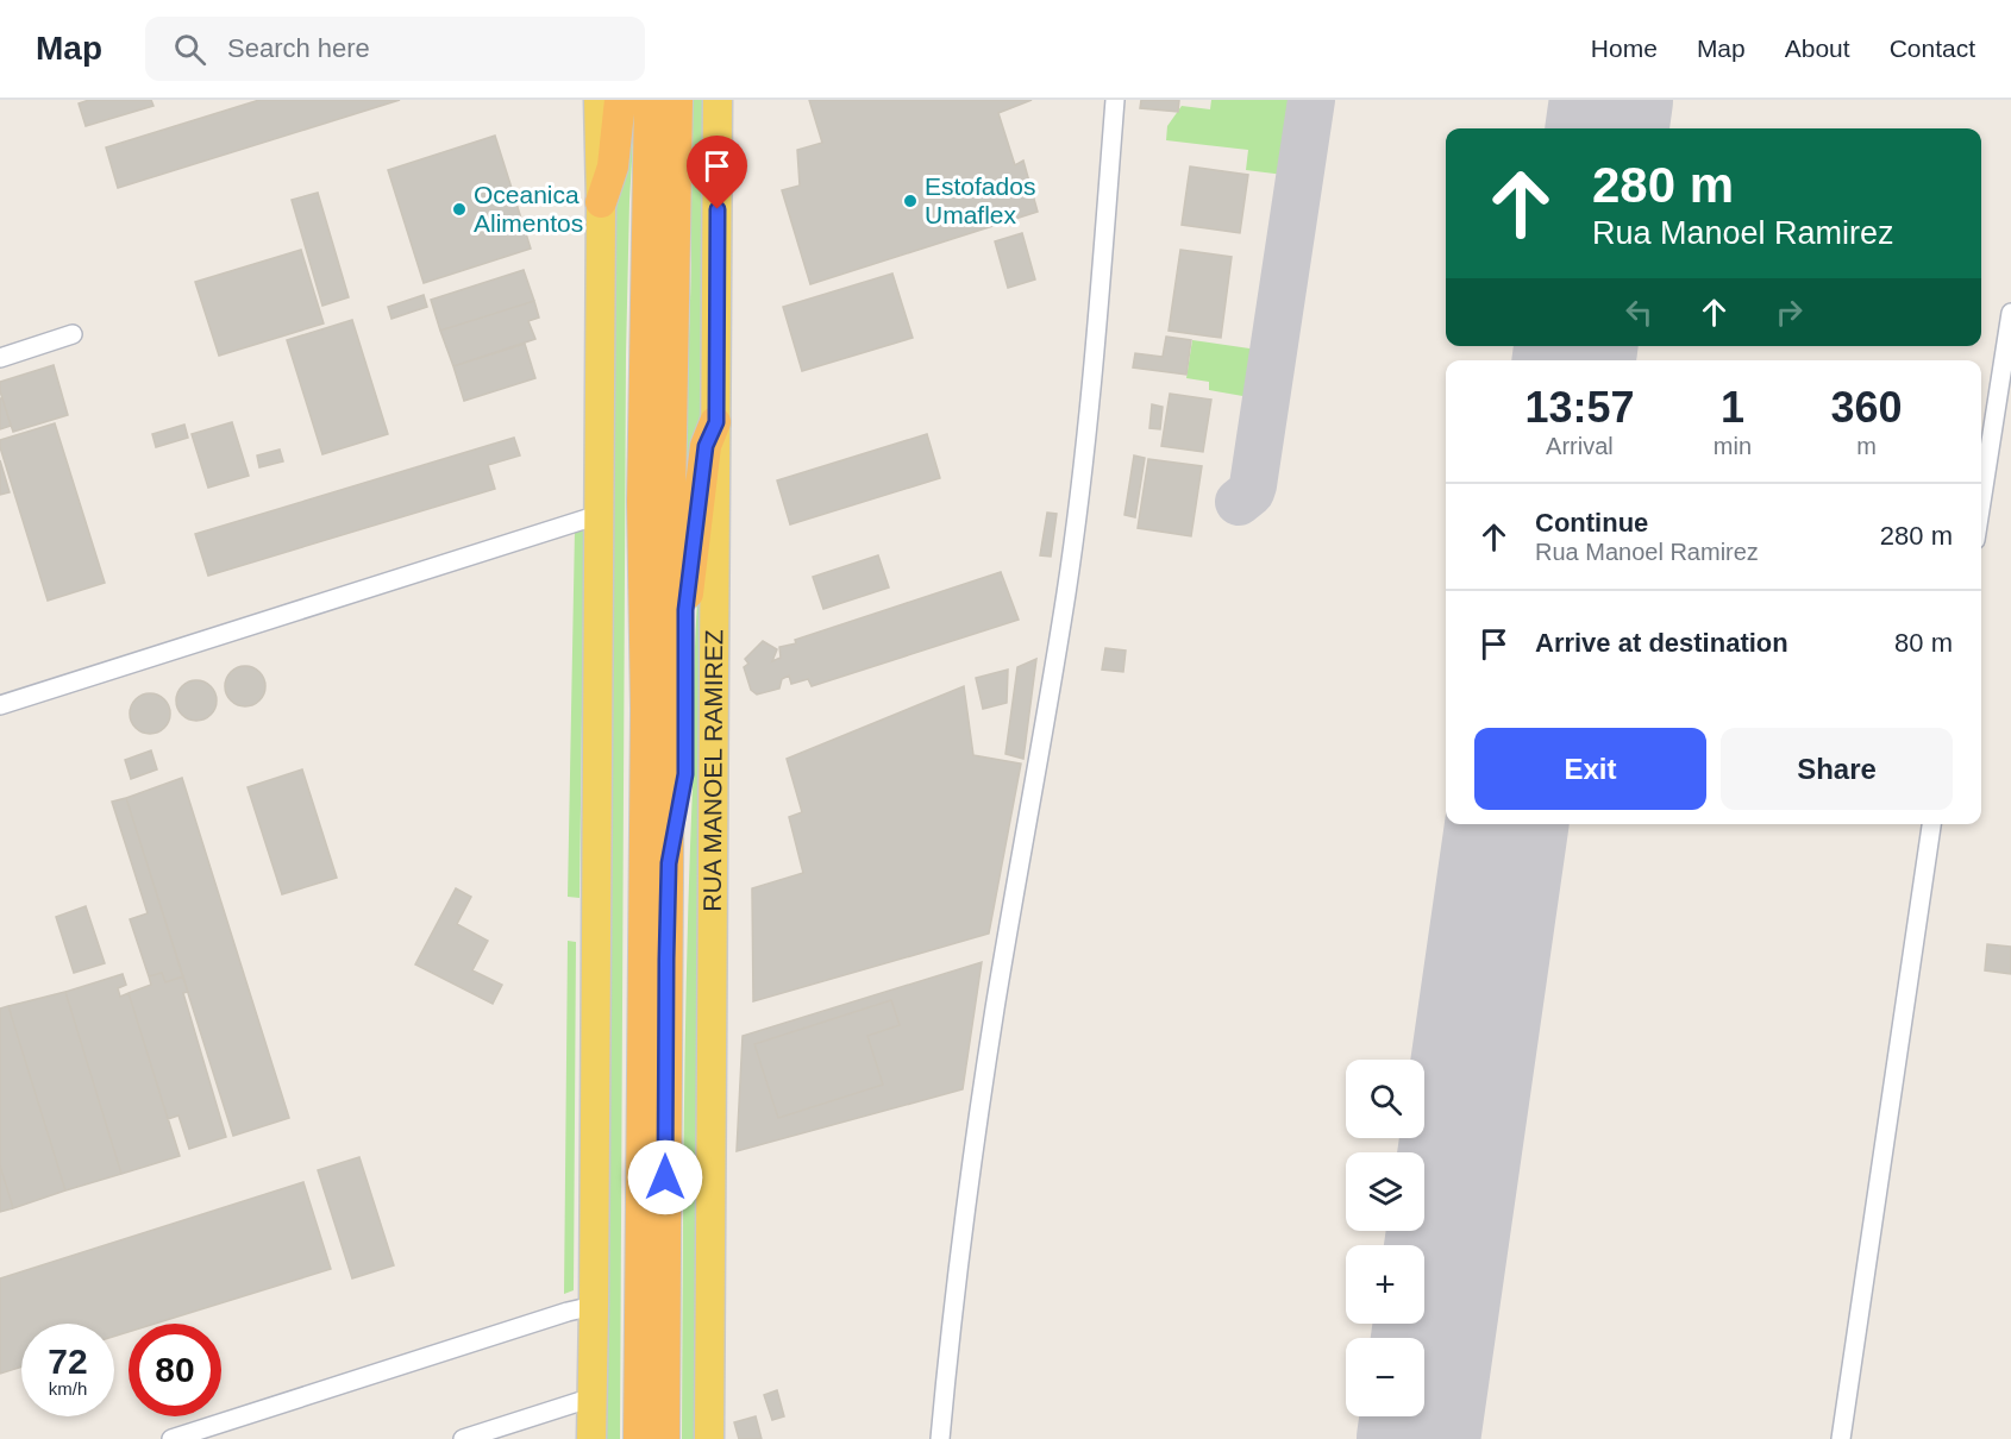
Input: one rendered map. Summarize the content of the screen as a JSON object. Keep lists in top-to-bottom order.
{
  "streets": {
    "main road": ["RUA MANOEL RAMIREZ"]
  },
  "places": ["Estofados Umaflex", "Oceanica Alimentos"],
  "page": {
    "header": "Map",
    "search": "Search here",
    "nav": [
      "Home",
      "Map",
      "About",
      "Contact"
    ],
    "turn": ["280 m", "Rua Manoel Ramirez"],
    "eta": [
      "13:57",
      "Arrival",
      "1",
      "min",
      "360",
      "m"
    ],
    "list": [
      {
        "name": "Continue",
        "note": "Rua Manoel Ramirez",
        "value": "280 m"
      },
      {
        "name": "Arrive at destination",
        "value": "80 m"
      }
    ],
    "buttons": ["Exit", "Share"],
    "map_buttons": ["+", "−"],
    "speed": "72 km/h",
    "limit": "80"
  }
}
